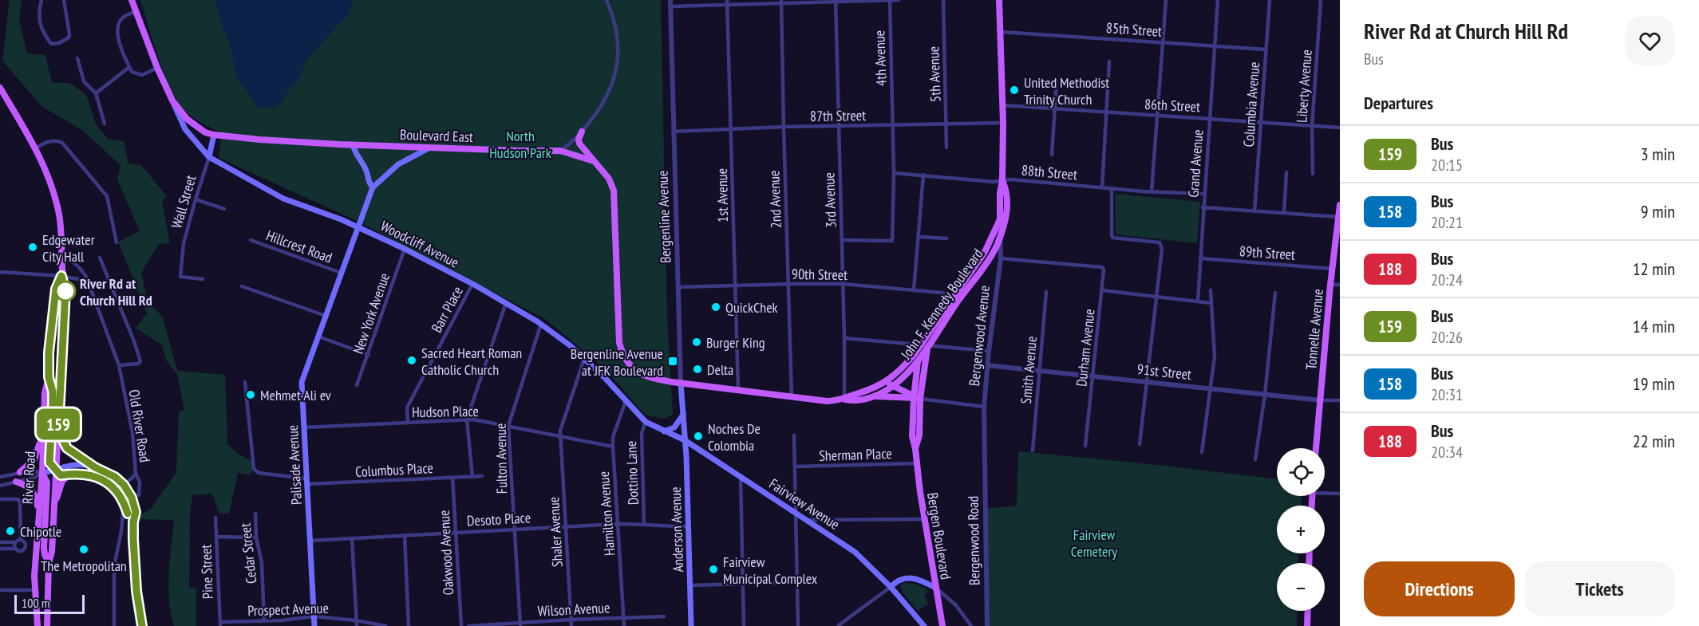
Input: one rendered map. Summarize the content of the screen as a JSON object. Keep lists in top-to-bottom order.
{
  "streets": {
    "main road": [
      "Boulevard East",
      "Wall Street",
      "Bergenline Avenue",
      "Woodcliff Avenue",
      "John F. Kennedy Boulevard",
      "Tonnelle Avenue",
      "Palisade Avenue",
      "River Road",
      "Fairview Avenue",
      "Anderson Avenue",
      "Bergen Boulevard"
    ],
    "street": [
      "85th Street",
      "4th Avenue",
      "5th Avenue",
      "Liberty Avenue",
      "Columbia Avenue",
      "86th Street",
      "87th Street",
      "Grand Avenue",
      "88th Street",
      "1st Avenue",
      "2nd Avenue",
      "3rd Avenue",
      "Hillcrest Road",
      "89th Street",
      "90th Street",
      "Barr Place",
      "New York Avenue",
      "Bergenwood Avenue",
      "Durham Avenue",
      "Smith Avenue",
      "91st Street",
      "Hudson Place",
      "Old River Road",
      "Sherman Place",
      "Fulton Avenue",
      "Columbus Place",
      "Dottino Lane",
      "Hamilton Avenue",
      "Desoto Place",
      "Shaler Avenue",
      "Bergenwood Road",
      "Oakwood Avenue",
      "Cedar Street",
      "Pine Street",
      "Prospect Avenue",
      "Wilson Avenue"
    ]
  },
  "crossings": [
    ["85th Street", "Columbia Avenue"],
    ["85th Street", "Grand Avenue"],
    ["85th Street", "John F. Kennedy Boulevard"],
    ["4th Avenue", "87th Street"],
    ["4th Avenue", "88th Street"],
    ["5th Avenue", "87th Street"],
    ["Liberty Avenue", "86th Street"],
    ["Columbia Avenue", "86th Street"],
    ["86th Street", "Grand Avenue"],
    ["86th Street", "John F. Kennedy Boulevard"],
    ["87th Street", "1st Avenue"],
    ["87th Street", "2nd Avenue"],
    ["87th Street", "3rd Avenue"],
    ["87th Street", "Bergenline Avenue"],
    ["87th Street", "John F. Kennedy Boulevard"],
    ["Boulevard East", "Wall Street"],
    ["Boulevard East", "Woodcliff Avenue"],
    ["Grand Avenue", "88th Street"],
    ["Grand Avenue", "89th Street"],
    ["88th Street", "John F. Kennedy Boulevard"],
    ["1st Avenue", "90th Street"],
    ["1st Avenue", "John F. Kennedy Boulevard"],
    ["2nd Avenue", "90th Street"],
    ["2nd Avenue", "John F. Kennedy Boulevard"],
    ["3rd Avenue", "90th Street"],
    ["3rd Avenue", "John F. Kennedy Boulevard"],
    ["Wall Street", "Woodcliff Avenue"],
    ["Bergenline Avenue", "90th Street"],
    ["Bergenline Avenue", "John F. Kennedy Boulevard"],
    ["Bergenline Avenue", "Anderson Avenue"],
    ["Woodcliff Avenue", "Barr Place"],
    ["Woodcliff Avenue", "New York Avenue"],
    ["Woodcliff Avenue", "Fulton Avenue"],
    ["Woodcliff Avenue", "Palisade Avenue"],
    ["Woodcliff Avenue", "Dottino Lane"],
    ["Woodcliff Avenue", "Fairview Avenue"],
    ["Woodcliff Avenue", "Hamilton Avenue"],
    ["Woodcliff Avenue", "Shaler Avenue"],
    ["Hillcrest Road", "Palisade Avenue"],
    ["89th Street", "Tonnelle Avenue"],
    ["90th Street", "John F. Kennedy Boulevard"],
    ["John F. Kennedy Boulevard", "Bergenwood Avenue"],
    ["John F. Kennedy Boulevard", "Bergen Boulevard"],
    ["Barr Place", "Hudson Place"],
    ["Tonnelle Avenue", "91st Street"],
    ["Bergenwood Avenue", "Durham Avenue"],
    ["Bergenwood Avenue", "91st Street"],
    ["Bergenwood Avenue", "Bergenwood Road"],
    ["Durham Avenue", "91st Street"],
    ["Smith Avenue", "91st Street"],
    ["Hudson Place", "Fulton Avenue"],
    ["Hudson Place", "Palisade Avenue"],
    ["Hudson Place", "Hamilton Avenue"],
    ["Hudson Place", "Shaler Avenue"],
    ["Sherman Place", "Bergen Boulevard"],
    ["Fulton Avenue", "Desoto Place"],
    ["Fulton Avenue", "Wilson Avenue"],
    ["Palisade Avenue", "Columbus Place"],
    ["Palisade Avenue", "Desoto Place"],
    ["Palisade Avenue", "Prospect Avenue"],
    ["Columbus Place", "Oakwood Avenue"],
    ["Dottino Lane", "Desoto Place"],
    ["Fairview Avenue", "Anderson Avenue"],
    ["Hamilton Avenue", "Desoto Place"],
    ["Hamilton Avenue", "Wilson Avenue"],
    ["Desoto Place", "Anderson Avenue"],
    ["Desoto Place", "Shaler Avenue"],
    ["Desoto Place", "Oakwood Avenue"],
    ["Shaler Avenue", "Wilson Avenue"],
    ["Cedar Street", "Prospect Avenue"],
    ["Pine Street", "Prospect Avenue"]
  ],
  "parks": ["North Hudson Park", "Fairview Cemetery"],
  "places": {
    "other": [
      "United Methodist Trinity Church",
      "Edgewater City Hall",
      "River Rd at Church Hill Rd",
      "QuickChek",
      "Burger King",
      "Sacred Heart Roman Catholic Church",
      "Delta",
      "Mehmet Ali ev",
      "Noches De Colombia",
      "Chipotle",
      "The Metropolitan",
      "Fairview Municipal Complex"
    ],
    "transit": ["Bergenline Avenue at JFK Boulevard"]
  },
  "lines": ["bus line 159"],
  "scale_bar": "100 m",
  "page": {
    "on_map": "159",
    "heading": [
      ["River Rd at Church Hill Rd", "Bus"],
      "Departures"
    ],
    "list": [
      {
        "mark": "159",
        "name": "Bus",
        "note": "20:15",
        "value": "3 min"
      },
      {
        "mark": "158",
        "name": "Bus",
        "note": "20:21",
        "value": "9 min"
      },
      {
        "mark": "188",
        "name": "Bus",
        "note": "20:24",
        "value": "12 min"
      },
      {
        "mark": "159",
        "name": "Bus",
        "note": "20:26",
        "value": "14 min"
      },
      {
        "mark": "158",
        "name": "Bus",
        "note": "20:31",
        "value": "19 min"
      },
      {
        "mark": "188",
        "name": "Bus",
        "note": "20:34",
        "value": "22 min"
      }
    ],
    "map_buttons": ["+", "−"],
    "buttons": ["Directions", "Tickets"],
    "scale": "100 m"
  }
}
